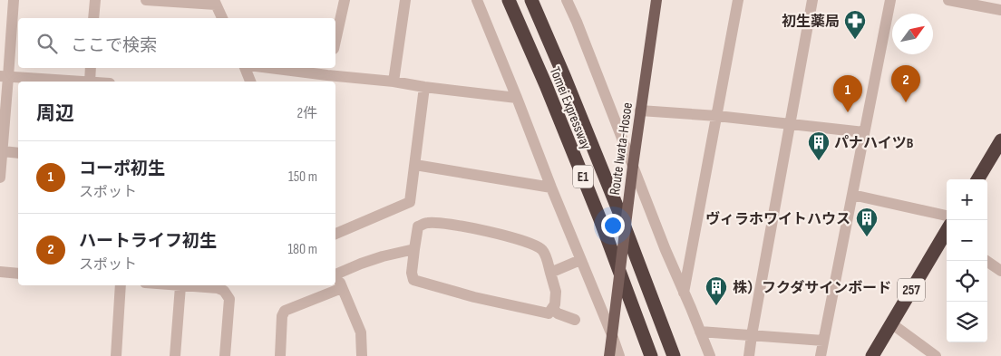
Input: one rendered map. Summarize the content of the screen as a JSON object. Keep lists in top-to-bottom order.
{
  "streets": {
    "highway": ["Tomei Expressway", "E1", "257"],
    "main road": ["Route Iwata-Hosoe"]
  },
  "places": {
    "pharmacy": ["初生薬局"],
    "building": ["パナハイツB", "ヴィラホワイトハウス", "株）フクダサインボード"]
  },
  "north": "top right",
  "page": {
    "search": "ここで検索",
    "pins": ["2", "1"],
    "heading": ["周辺", "2件"],
    "list": [
      {
        "mark": "1",
        "name": "コーポ初生",
        "note": "スポット",
        "value": "150 m"
      },
      {
        "mark": "2",
        "name": "ハートライフ初生",
        "note": "スポット",
        "value": "180 m"
      }
    ],
    "map_buttons": ["+", "−"]
  }
}
